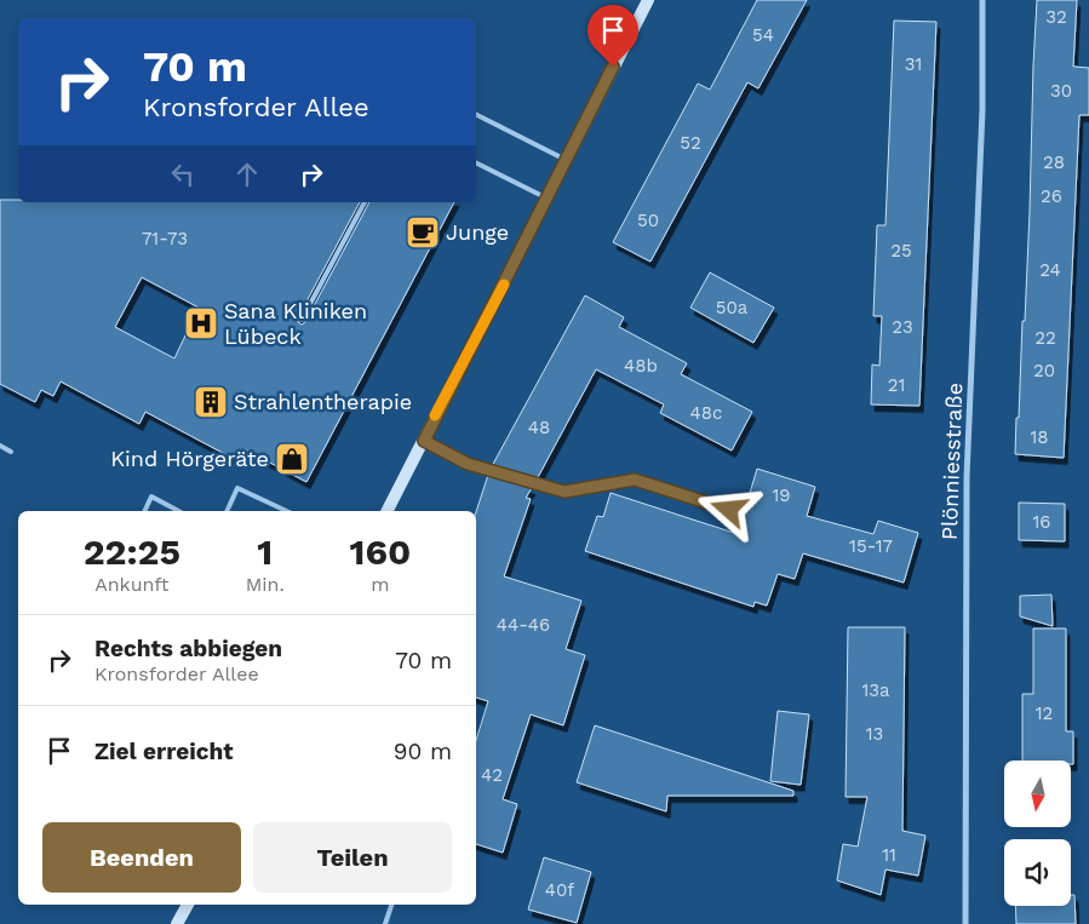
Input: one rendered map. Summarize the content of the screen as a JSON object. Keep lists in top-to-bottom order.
{
  "streets": {
    "street": ["Plönniesstraße"]
  },
  "places": {
    "cafe": ["Junge"],
    "hospital": ["Sana Kliniken Lübeck"],
    "building": ["Strahlentherapie"],
    "shop": ["Kind Hörgeräte"]
  },
  "house_numbers": [
    "32",
    "54",
    "31",
    "30",
    "52",
    "28",
    "26",
    "50",
    "71-73",
    "25",
    "24",
    "50a",
    "23",
    "22",
    "48b",
    "20",
    "21",
    "48c",
    "48",
    "18",
    "19",
    "16",
    "15-17",
    "44-46",
    "13a",
    "12",
    "13",
    "42",
    "11",
    "40f"
  ],
  "north": "bottom",
  "page": {
    "turn": ["70 m", "Kronsforder Allee"],
    "eta": [
      "22:25",
      "Ankunft",
      "1",
      "Min.",
      "160",
      "m"
    ],
    "list": [
      {
        "name": "Rechts abbiegen",
        "note": "Kronsforder Allee",
        "value": "70 m"
      },
      {
        "name": "Ziel erreicht",
        "value": "90 m"
      }
    ],
    "buttons": ["Beenden", "Teilen"]
  }
}
